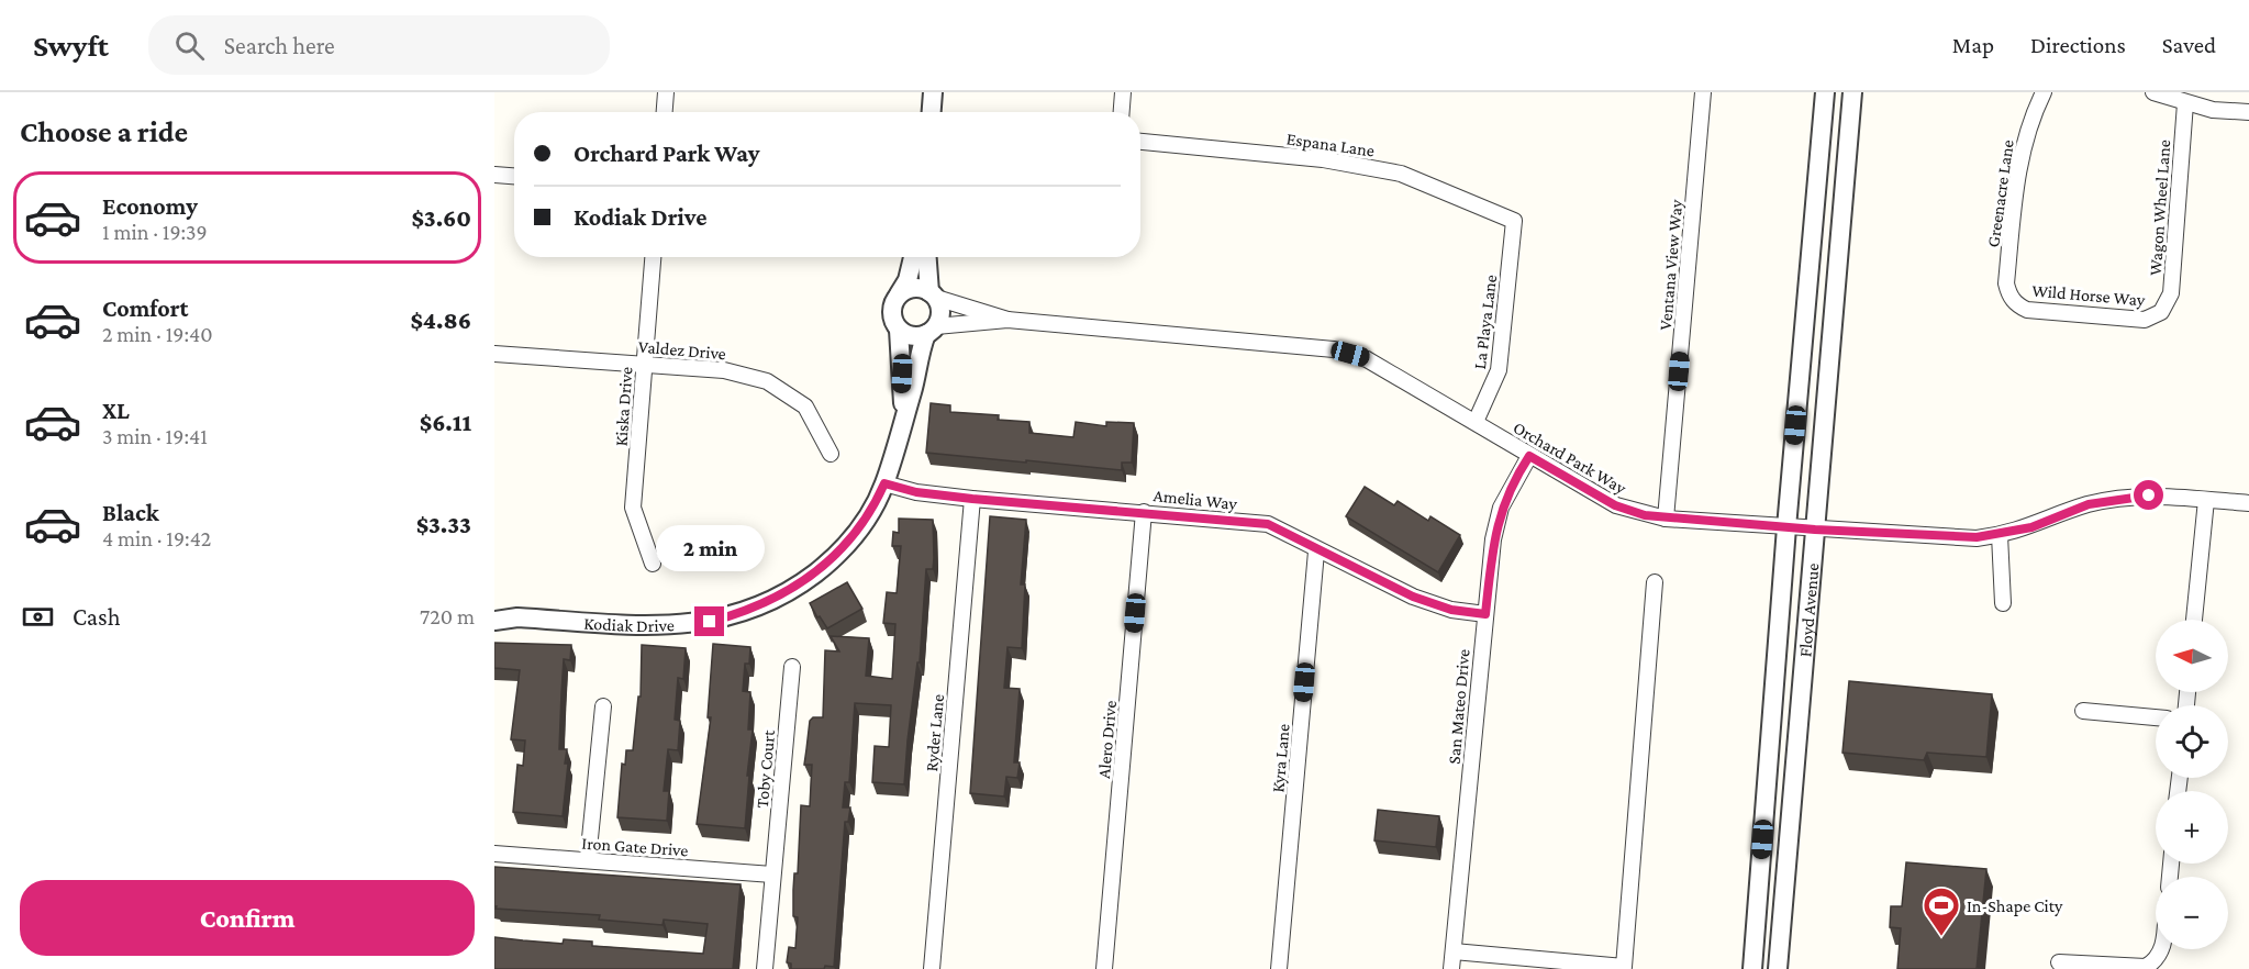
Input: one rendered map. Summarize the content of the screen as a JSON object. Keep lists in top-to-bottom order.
{
  "streets": {
    "street": [
      "Espana Lane",
      "Greenacre Lane",
      "Wagon Wheel Lane",
      "Ventana View Way",
      "Wild Horse Way",
      "La Playa Lane",
      "Valdez Drive",
      "Kiska Drive",
      "Orchard Park Way",
      "Amelia Way",
      "Floyd Avenue",
      "Kodiak Drive",
      "San Mateo Drive",
      "Ryder Lane",
      "Alero Drive",
      "Kyra Lane",
      "Toby Court",
      "Iron Gate Drive"
    ]
  },
  "crossings": [
    ["Espana Lane", "La Playa Lane"],
    ["Greenacre Lane", "Wild Horse Way"],
    ["Wagon Wheel Lane", "Wild Horse Way"],
    ["Ventana View Way", "Orchard Park Way"],
    ["La Playa Lane", "Orchard Park Way"],
    ["Valdez Drive", "Kiska Drive"],
    ["Orchard Park Way", "Floyd Avenue"],
    ["Orchard Park Way", "Kodiak Drive"],
    ["Orchard Park Way", "San Mateo Drive"],
    ["Amelia Way", "Kodiak Drive"],
    ["Amelia Way", "San Mateo Drive"],
    ["Amelia Way", "Ryder Lane"],
    ["Amelia Way", "Alero Drive"],
    ["Amelia Way", "Kyra Lane"],
    ["Toby Court", "Iron Gate Drive"]
  ],
  "places": {
    "sports": ["In-Shape City"]
  },
  "north": "left",
  "page": {
    "header": "Swyft",
    "search": "Search here",
    "nav": ["Map", "Directions", "Saved"],
    "heading": "Choose a ride",
    "banner": ["Orchard Park Way", "Kodiak Drive"],
    "list": [
      {
        "name": "Economy",
        "note": "1 min · 19:39",
        "value": "$3.60"
      },
      {
        "name": "Comfort",
        "note": "2 min · 19:40",
        "value": "$4.86"
      },
      {
        "name": "XL",
        "note": "3 min · 19:41",
        "value": "$6.11"
      },
      {
        "name": "Black",
        "note": "4 min · 19:42",
        "value": "$3.33"
      }
    ],
    "bubble": "2 min",
    "pay": ["Cash", "720 m"],
    "map_buttons": ["+", "−"],
    "buttons": "Confirm"
  }
}
